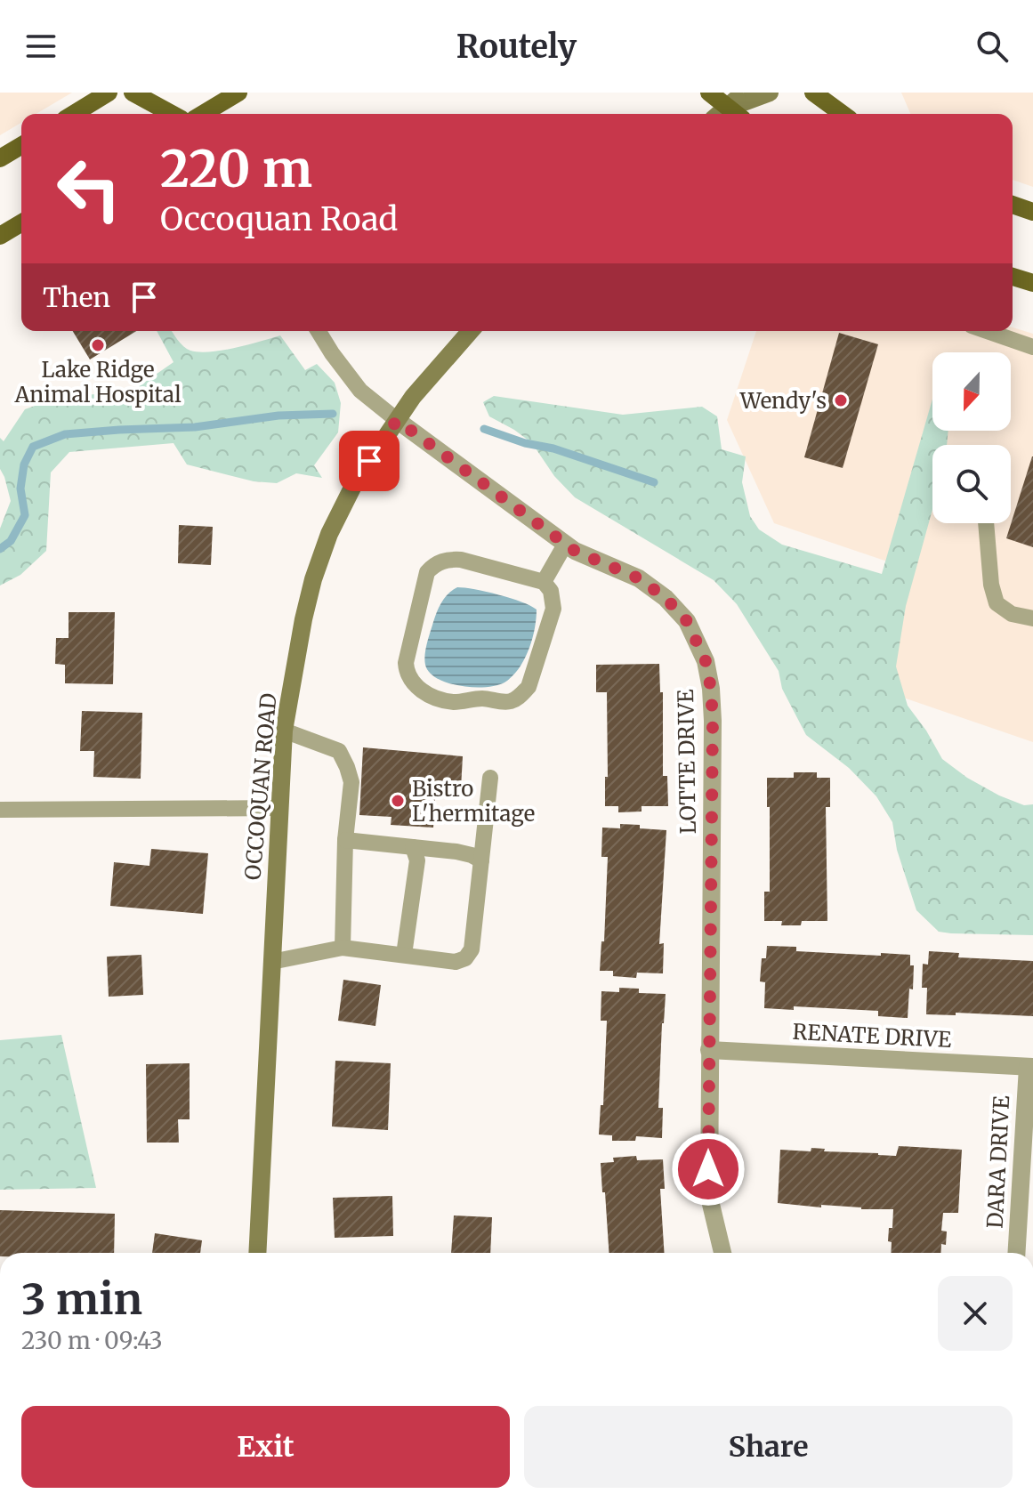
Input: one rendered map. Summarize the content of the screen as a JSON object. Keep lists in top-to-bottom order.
{
  "streets": {
    "street": [
      "LOTTE DRIVE",
      "OCCOQUAN ROAD",
      "RENATE DRIVE",
      "DARA DRIVE"
    ]
  },
  "crossings": [
    ["LOTTE DRIVE", "OCCOQUAN ROAD"],
    ["LOTTE DRIVE", "RENATE DRIVE"],
    ["RENATE DRIVE", "DARA DRIVE"]
  ],
  "places": ["Lake Ridge Animal Hospital", "Wendy's", "Bistro L'hermitage"],
  "north": "bottom",
  "page": {
    "header": "Routely",
    "turn": ["220 m", "Occoquan Road"],
    "then": "Then",
    "heading": ["3 min", "230 m · 09:43"],
    "buttons": ["Exit", "Share"]
  }
}
